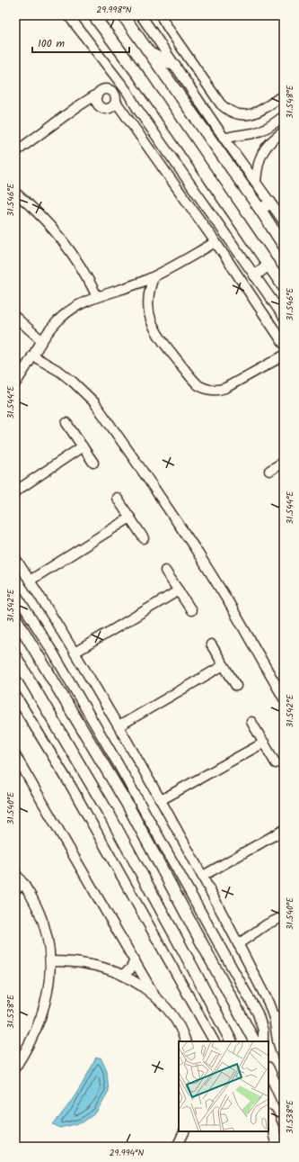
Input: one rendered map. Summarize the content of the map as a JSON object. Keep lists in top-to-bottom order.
{
  "scale_bar": "100 m",
  "coordinates": [
    "29.998°N",
    "31.548°E",
    "31.546°E",
    "31.544°E",
    "31.542°E",
    "31.540°E",
    "31.538°E",
    "29.994°N"
  ]
}
